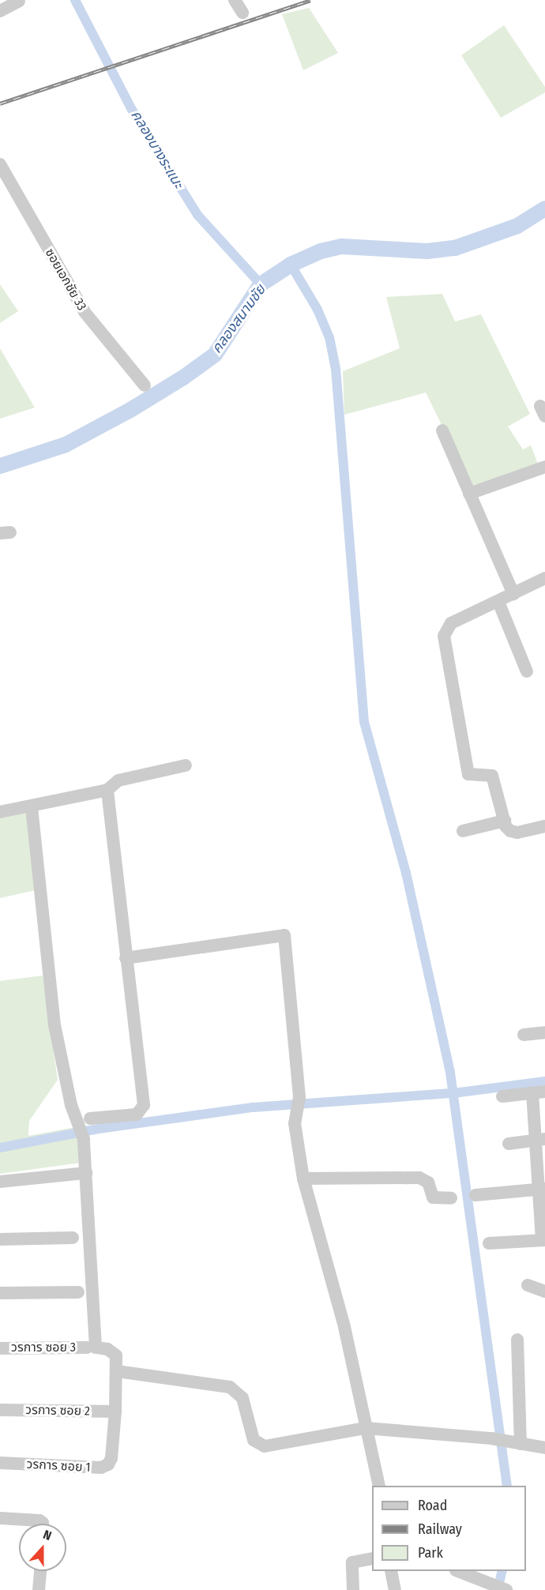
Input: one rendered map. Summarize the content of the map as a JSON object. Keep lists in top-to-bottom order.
{
  "streets": {
    "street": [
      "ซอยเอกชัย 33",
      "วรการ ซอย 3",
      "วรการ ซอย 2",
      "วรการ ซอย 1"
    ]
  },
  "crossings": [
    ["วรการ ซอย 2", "วรการ ซอย 1"]
  ],
  "water": ["คลองบางระแนะ", "คลองสนามชัย"],
  "legend": ["Road", "Railway", "Park"],
  "north": "top"
}
